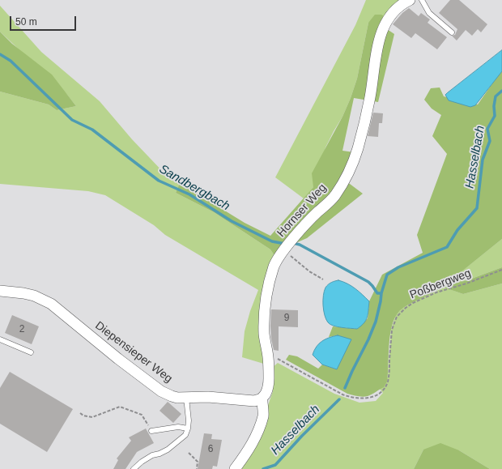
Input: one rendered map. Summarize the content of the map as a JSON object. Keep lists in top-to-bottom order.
{
  "streets": {
    "street": ["Hornser Weg", "Diepensieper Weg"],
    "path": ["Poßbergweg"]
  },
  "crossings": [
    ["Hornser Weg", "Poßbergweg"]
  ],
  "water": ["Hasselbach", "Sandbergbach"],
  "house_numbers": ["9", "2", "6"],
  "scale_bar": "50 m"
}
